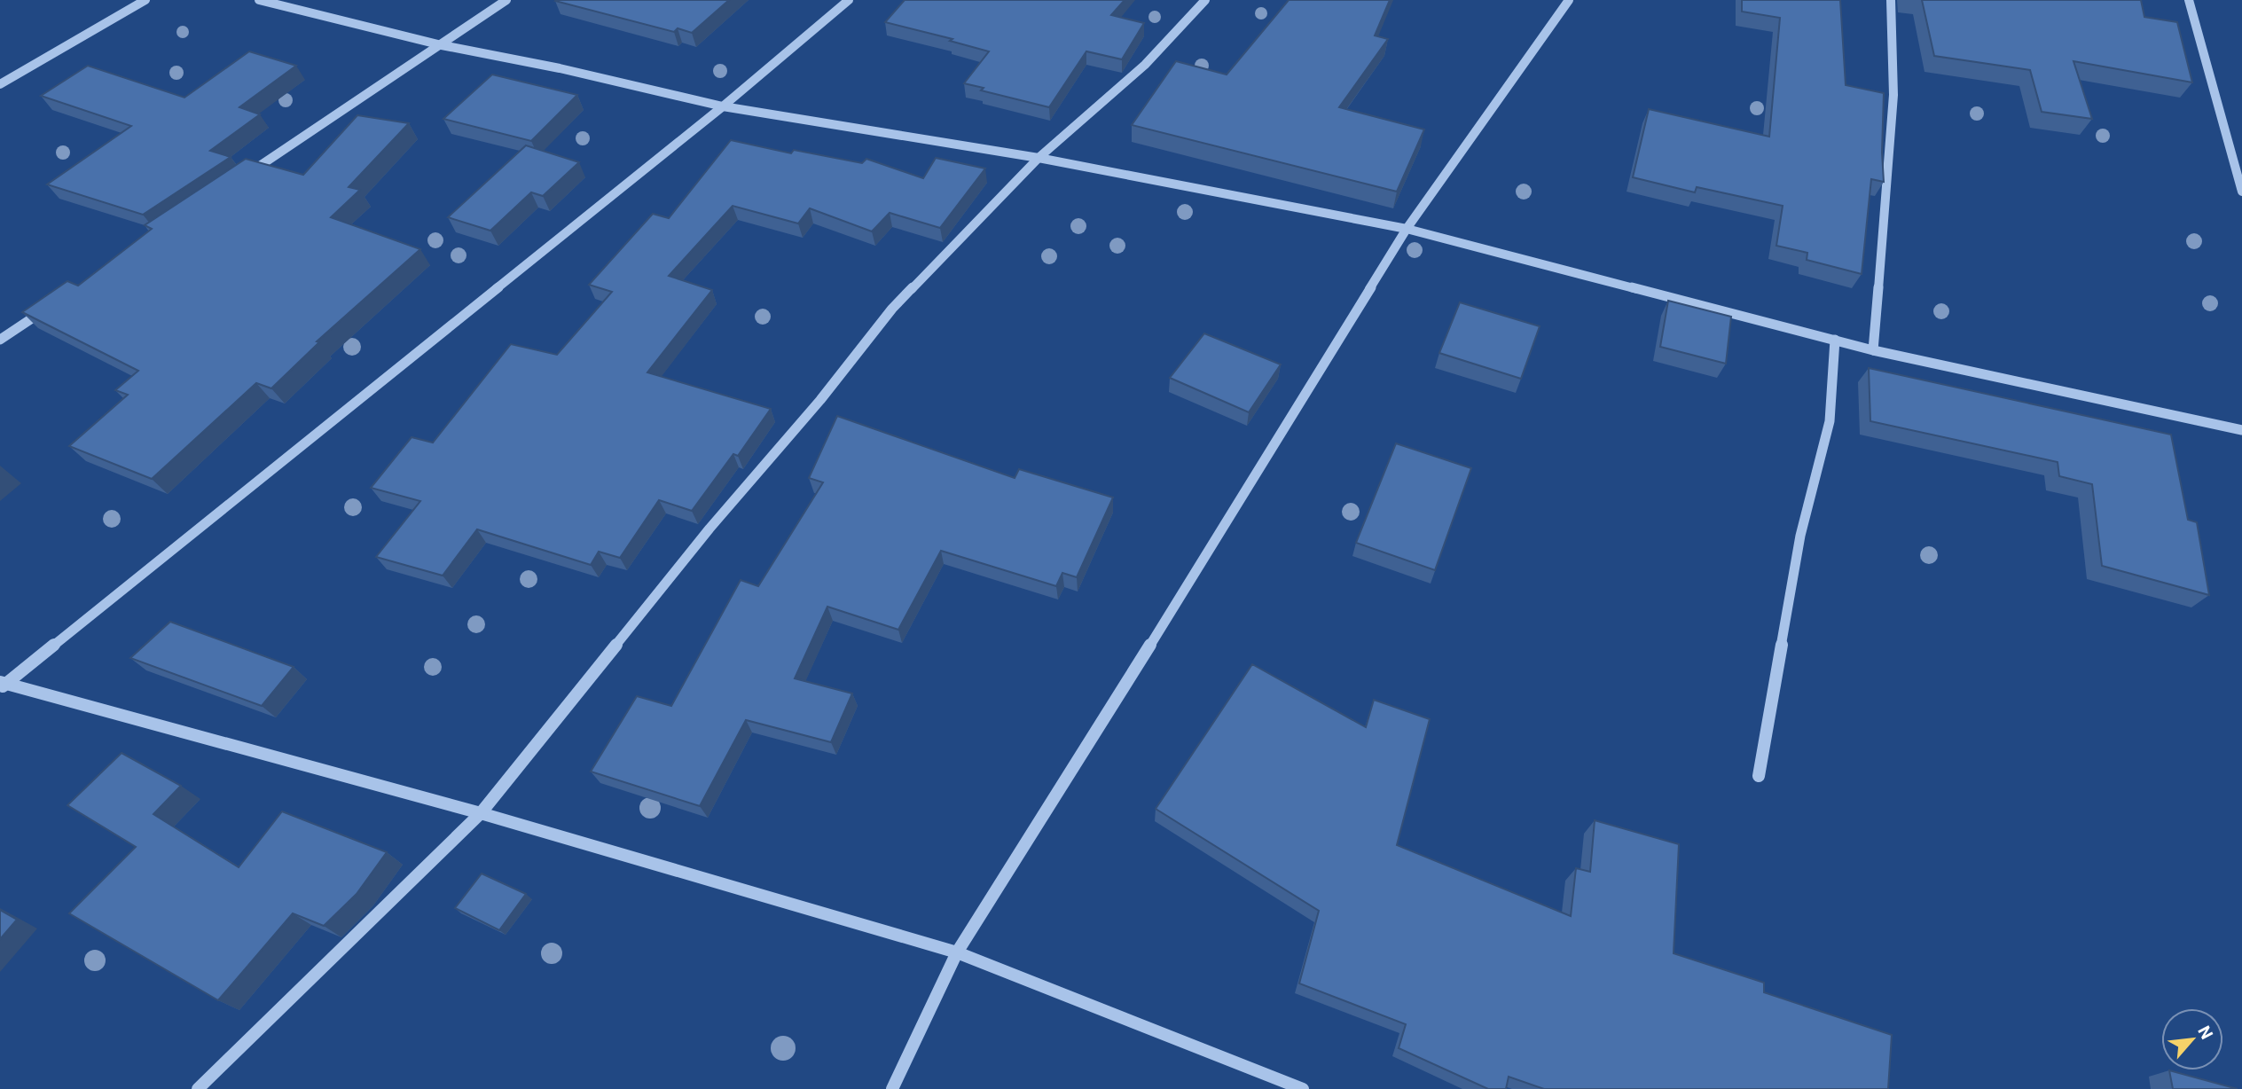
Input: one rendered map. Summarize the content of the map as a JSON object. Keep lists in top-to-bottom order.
{
  "north": "top right"
}
